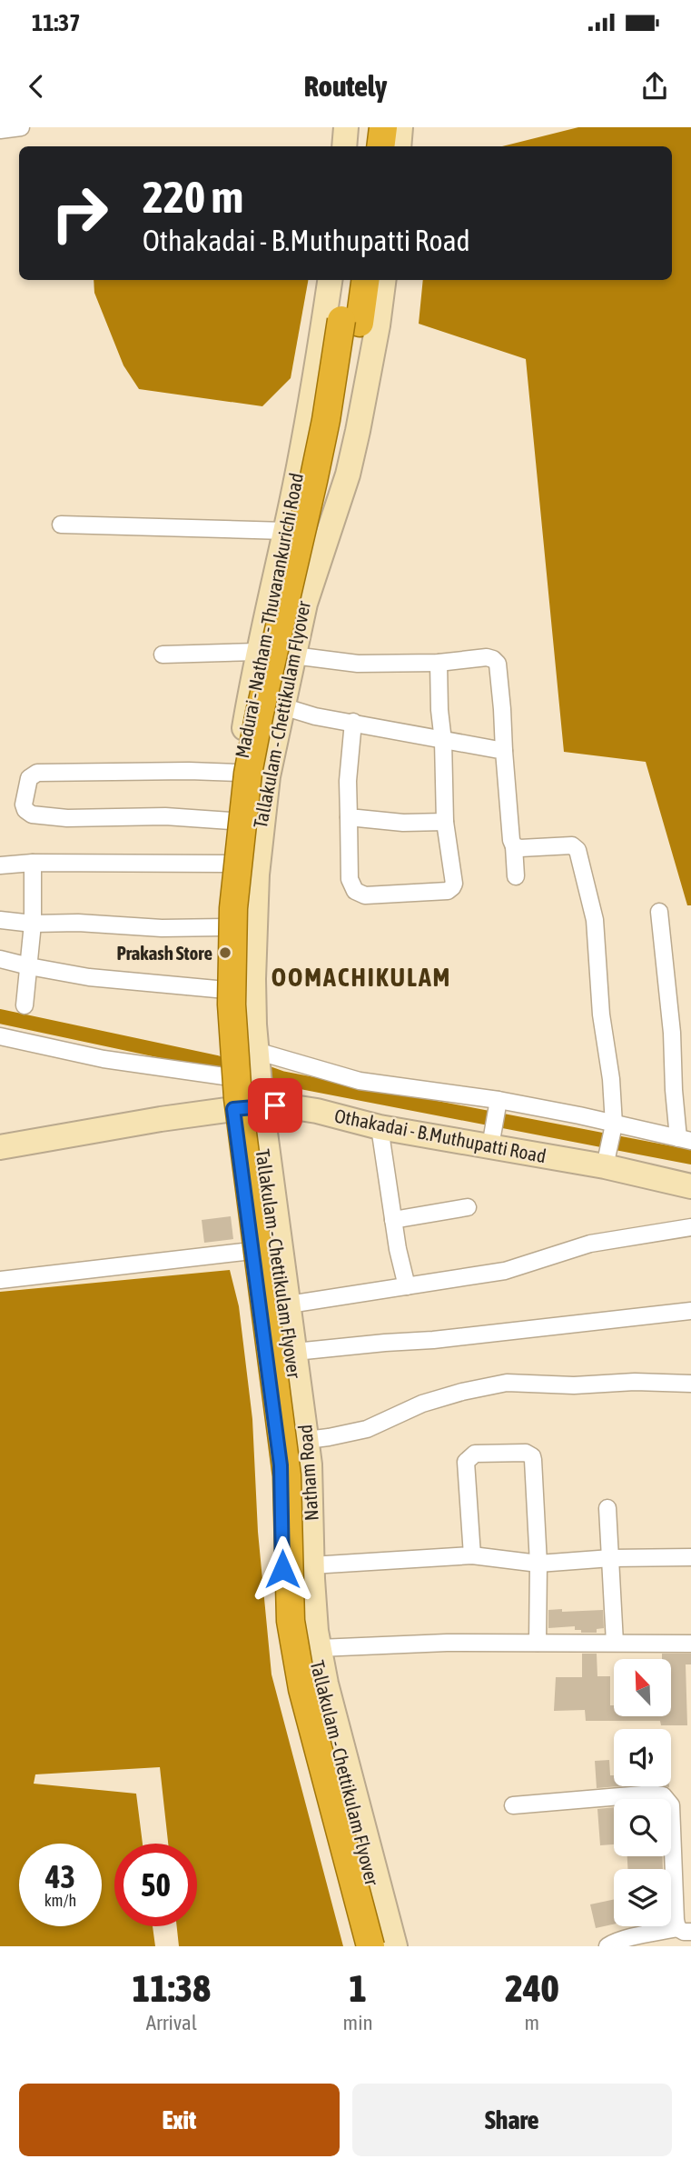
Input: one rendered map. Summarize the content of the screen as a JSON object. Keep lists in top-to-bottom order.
{
  "streets": {
    "highway": ["Tallakulam - Chettikulam Flyover"],
    "main road": ["Madurai - Natham - Thuvarankurichi Road", "Othakadai - B.Muthupatti Road", "Natham Road"]
  },
  "crossings": [
    ["Madurai - Natham - Thuvarankurichi Road", "Othakadai - B.Muthupatti Road"],
    ["Madurai - Natham - Thuvarankurichi Road", "Natham Road"],
    ["Othakadai - B.Muthupatti Road", "Natham Road"]
  ],
  "districts": ["OOMACHIKULAM"],
  "places": ["Prakash Store"],
  "north": "top left",
  "page": {
    "status": "11:37",
    "header": "Routely",
    "turn": ["220 m", "Othakadai - B.Muthupatti Road"],
    "speed": "43 km/h",
    "limit": "50",
    "eta": [
      "11:38",
      "Arrival",
      "1",
      "min",
      "240",
      "m"
    ],
    "buttons": ["Exit", "Share"]
  }
}
